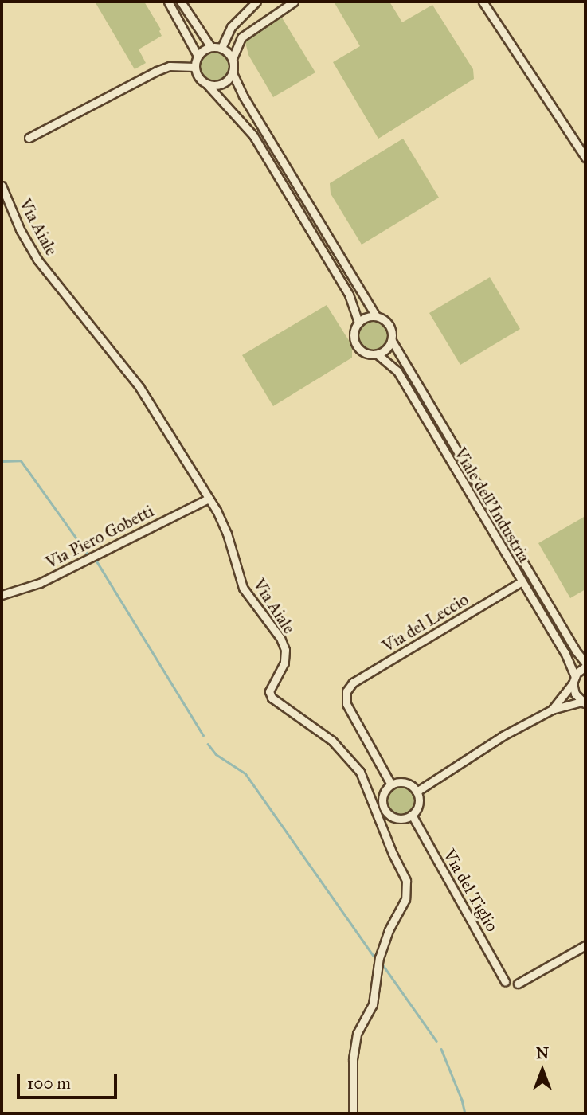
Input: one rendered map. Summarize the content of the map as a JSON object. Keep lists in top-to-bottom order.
{
  "streets": {
    "street": [
      "Via Aiale",
      "Viale dell'Industria",
      "Via Piero Gobetti",
      "Via del Leccio",
      "Via del Tiglio"
    ]
  },
  "crossings": [
    ["Via Aiale", "Via Piero Gobetti"],
    ["Viale dell'Industria", "Via del Leccio"],
    ["Via del Leccio", "Via del Tiglio"]
  ],
  "scale_bar": "100 m",
  "north": "top"
}
